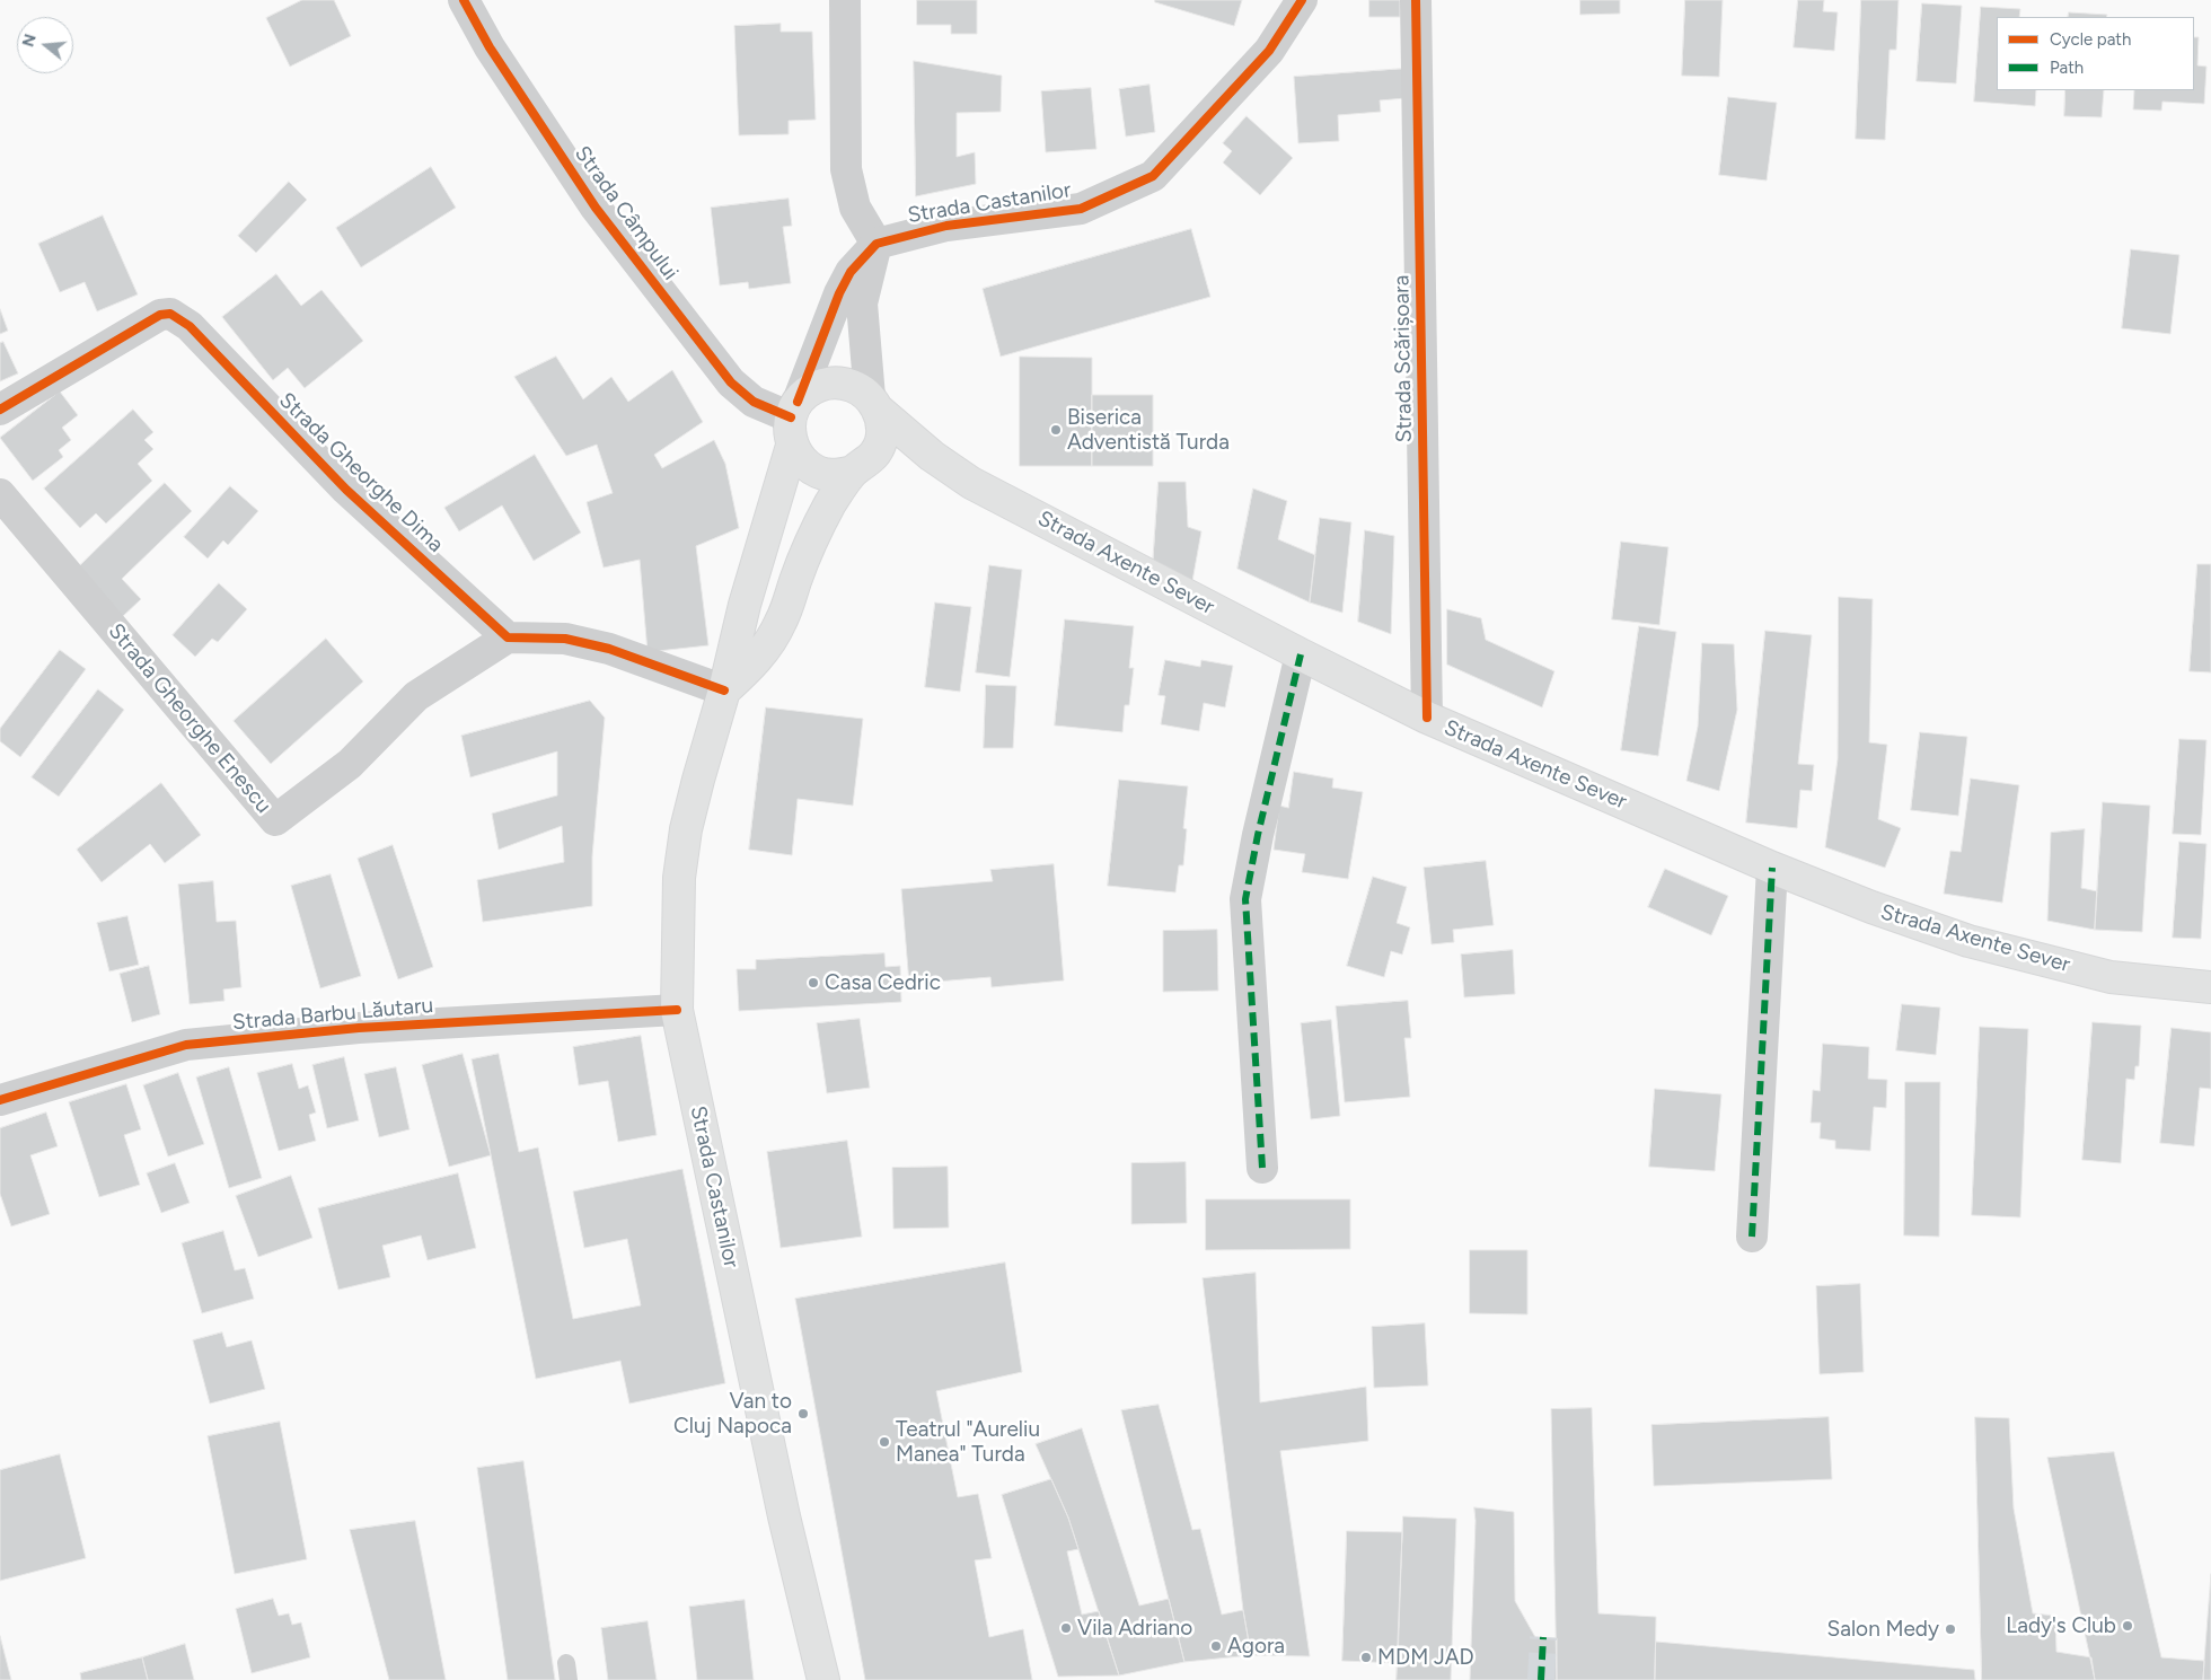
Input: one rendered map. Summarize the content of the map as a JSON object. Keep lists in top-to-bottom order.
{
  "streets": {
    "main road": ["Strada Castanilor", "Strada Axente Sever"],
    "street": [
      "Strada Câmpului",
      "Strada Scărișoara",
      "Strada Gheorghe Dima",
      "Strada Gheorghe Enescu",
      "Strada Barbu Lăutaru"
    ]
  },
  "crossings": [
    ["Strada Castanilor", "Strada Câmpului"],
    ["Strada Castanilor", "Strada Axente Sever"],
    ["Strada Castanilor", "Strada Barbu Lăutaru"],
    ["Strada Câmpului", "Strada Axente Sever"],
    ["Strada Scărișoara", "Strada Axente Sever"],
    ["Strada Gheorghe Dima", "Strada Gheorghe Enescu"]
  ],
  "places": [
    "Biserica Adventistă Turda",
    "Casa Cedric",
    "Van to Cluj Napoca",
    "Teatrul \"Aureliu Manea\" Turda",
    "Lady's Club",
    "Vila Adriano",
    "Salon Medy",
    "Agora",
    "MDM JAD"
  ],
  "legend": ["Cycle path", "Path"],
  "north": "left"
}
